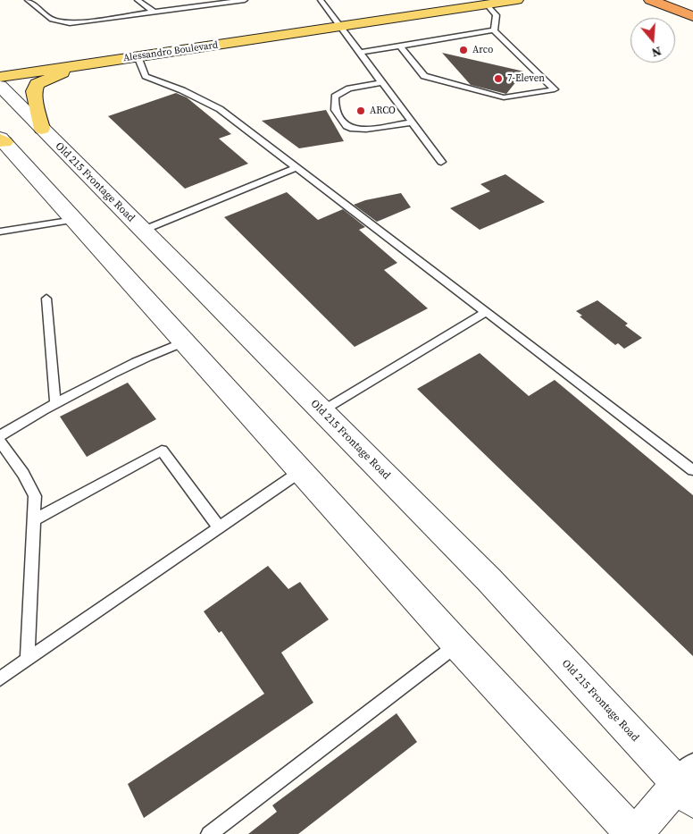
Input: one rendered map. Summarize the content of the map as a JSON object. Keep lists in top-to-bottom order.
{
  "streets": {
    "main road": ["Alessandro Boulevard"],
    "street": ["Old 215 Frontage Road"]
  },
  "places": ["Arco", "7-Eleven", "ARCO"],
  "north": "bottom"
}
